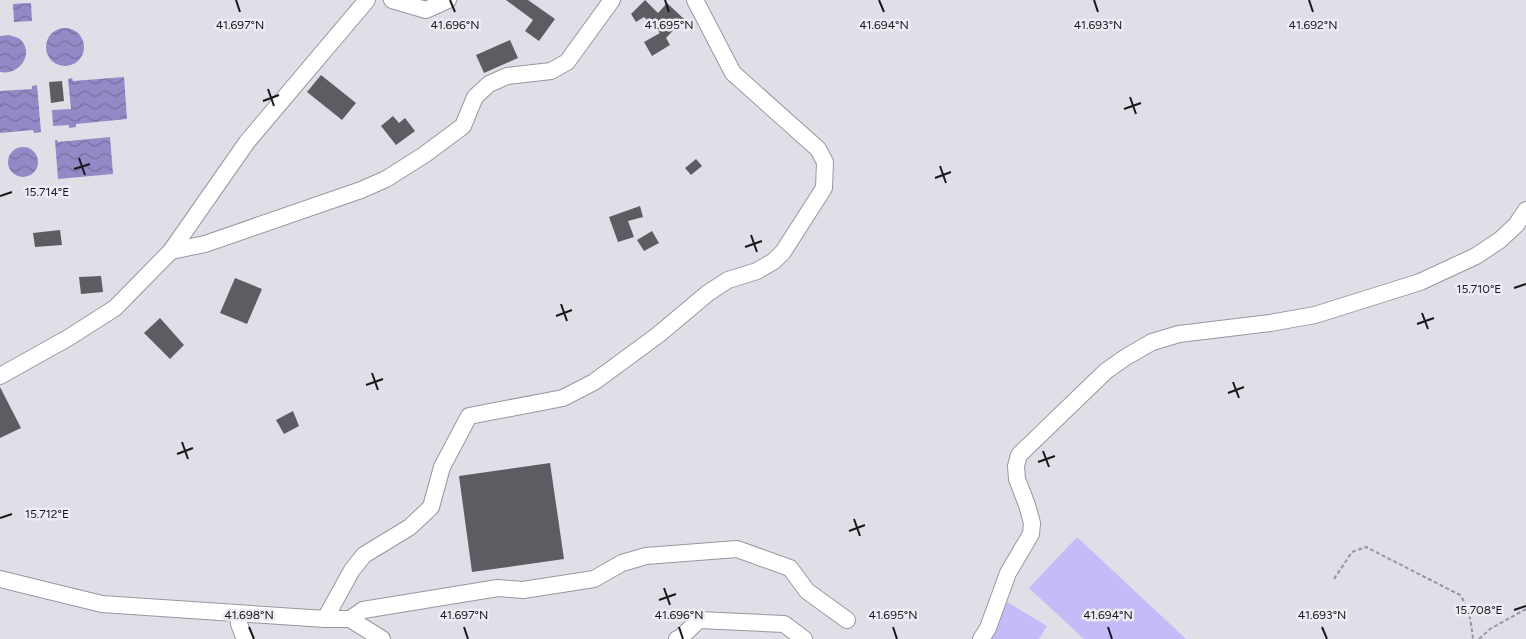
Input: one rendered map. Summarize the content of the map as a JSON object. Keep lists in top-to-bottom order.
{
  "coordinates": [
    "41.697°N",
    "41.696°N",
    "41.695°N",
    "41.694°N",
    "41.693°N",
    "41.692°N",
    "15.714°E",
    "15.710°E",
    "15.712°E",
    "15.708°E",
    "41.698°N"
  ]
}
